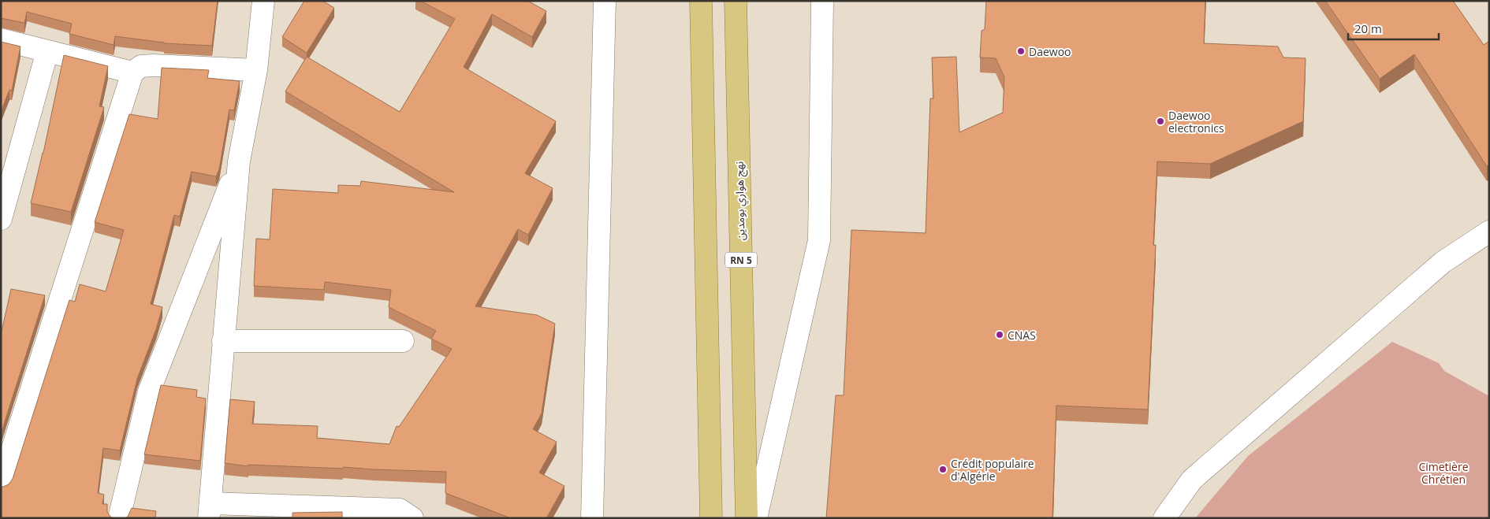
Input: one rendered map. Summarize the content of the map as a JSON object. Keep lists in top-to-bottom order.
{
  "streets": {
    "main road": ["نهج هواري بومدين", "RN 5"]
  },
  "parks": ["Cimetière Chrétien"],
  "places": [
    "Daewoo",
    "Daewoo electronics",
    "CNAS",
    "Crédit populaire d'Algérie"
  ],
  "scale_bar": "20 m"
}
